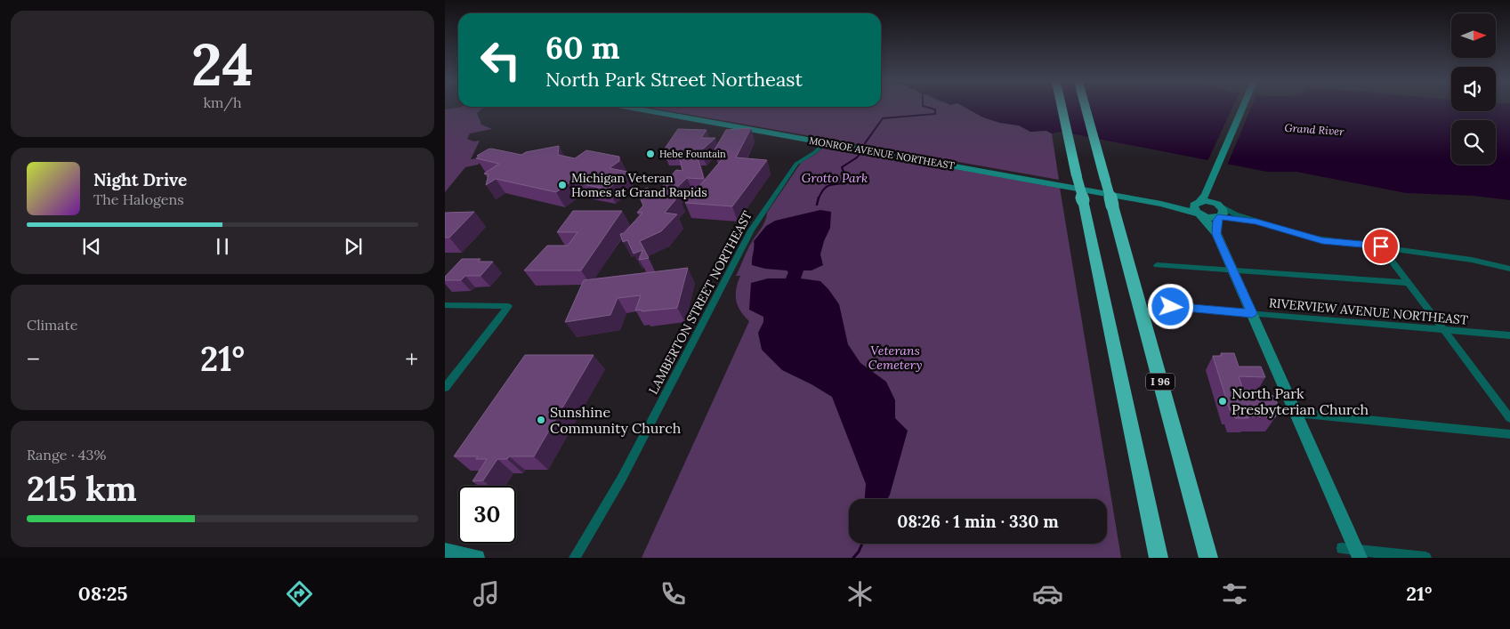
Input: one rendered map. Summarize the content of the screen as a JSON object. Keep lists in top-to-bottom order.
{
  "streets": {
    "highway": ["I 96"],
    "main road": ["MONROE AVENUE NORTHEAST"],
    "street": ["LAMBERTON STREET NORTHEAST", "RIVERVIEW AVENUE NORTHEAST"]
  },
  "crossings": [
    ["MONROE AVENUE NORTHEAST", "LAMBERTON STREET NORTHEAST"]
  ],
  "water": ["Grand River"],
  "parks": ["Grotto Park", "Veterans Cemetery"],
  "places": [
    "Hebe Fountain",
    "Michigan Veteran Homes at Grand Rapids",
    "North Park Presbyterian Church",
    "Sunshine Community Church"
  ],
  "north": "right",
  "page": {
    "tile": [
      ["24", "km/h"],
      "Climate",
      ["Range · 43%", "215 km"]
    ],
    "turn": ["60 m", "North Park Street Northeast"],
    "song": ["Night Drive", "The Halogens"],
    "heat": ["−", "21°", "+"],
    "limit": "30",
    "trip": "08:26 · 1 min · 330 m",
    "tabs": ["08:25", "21°"]
  }
}
